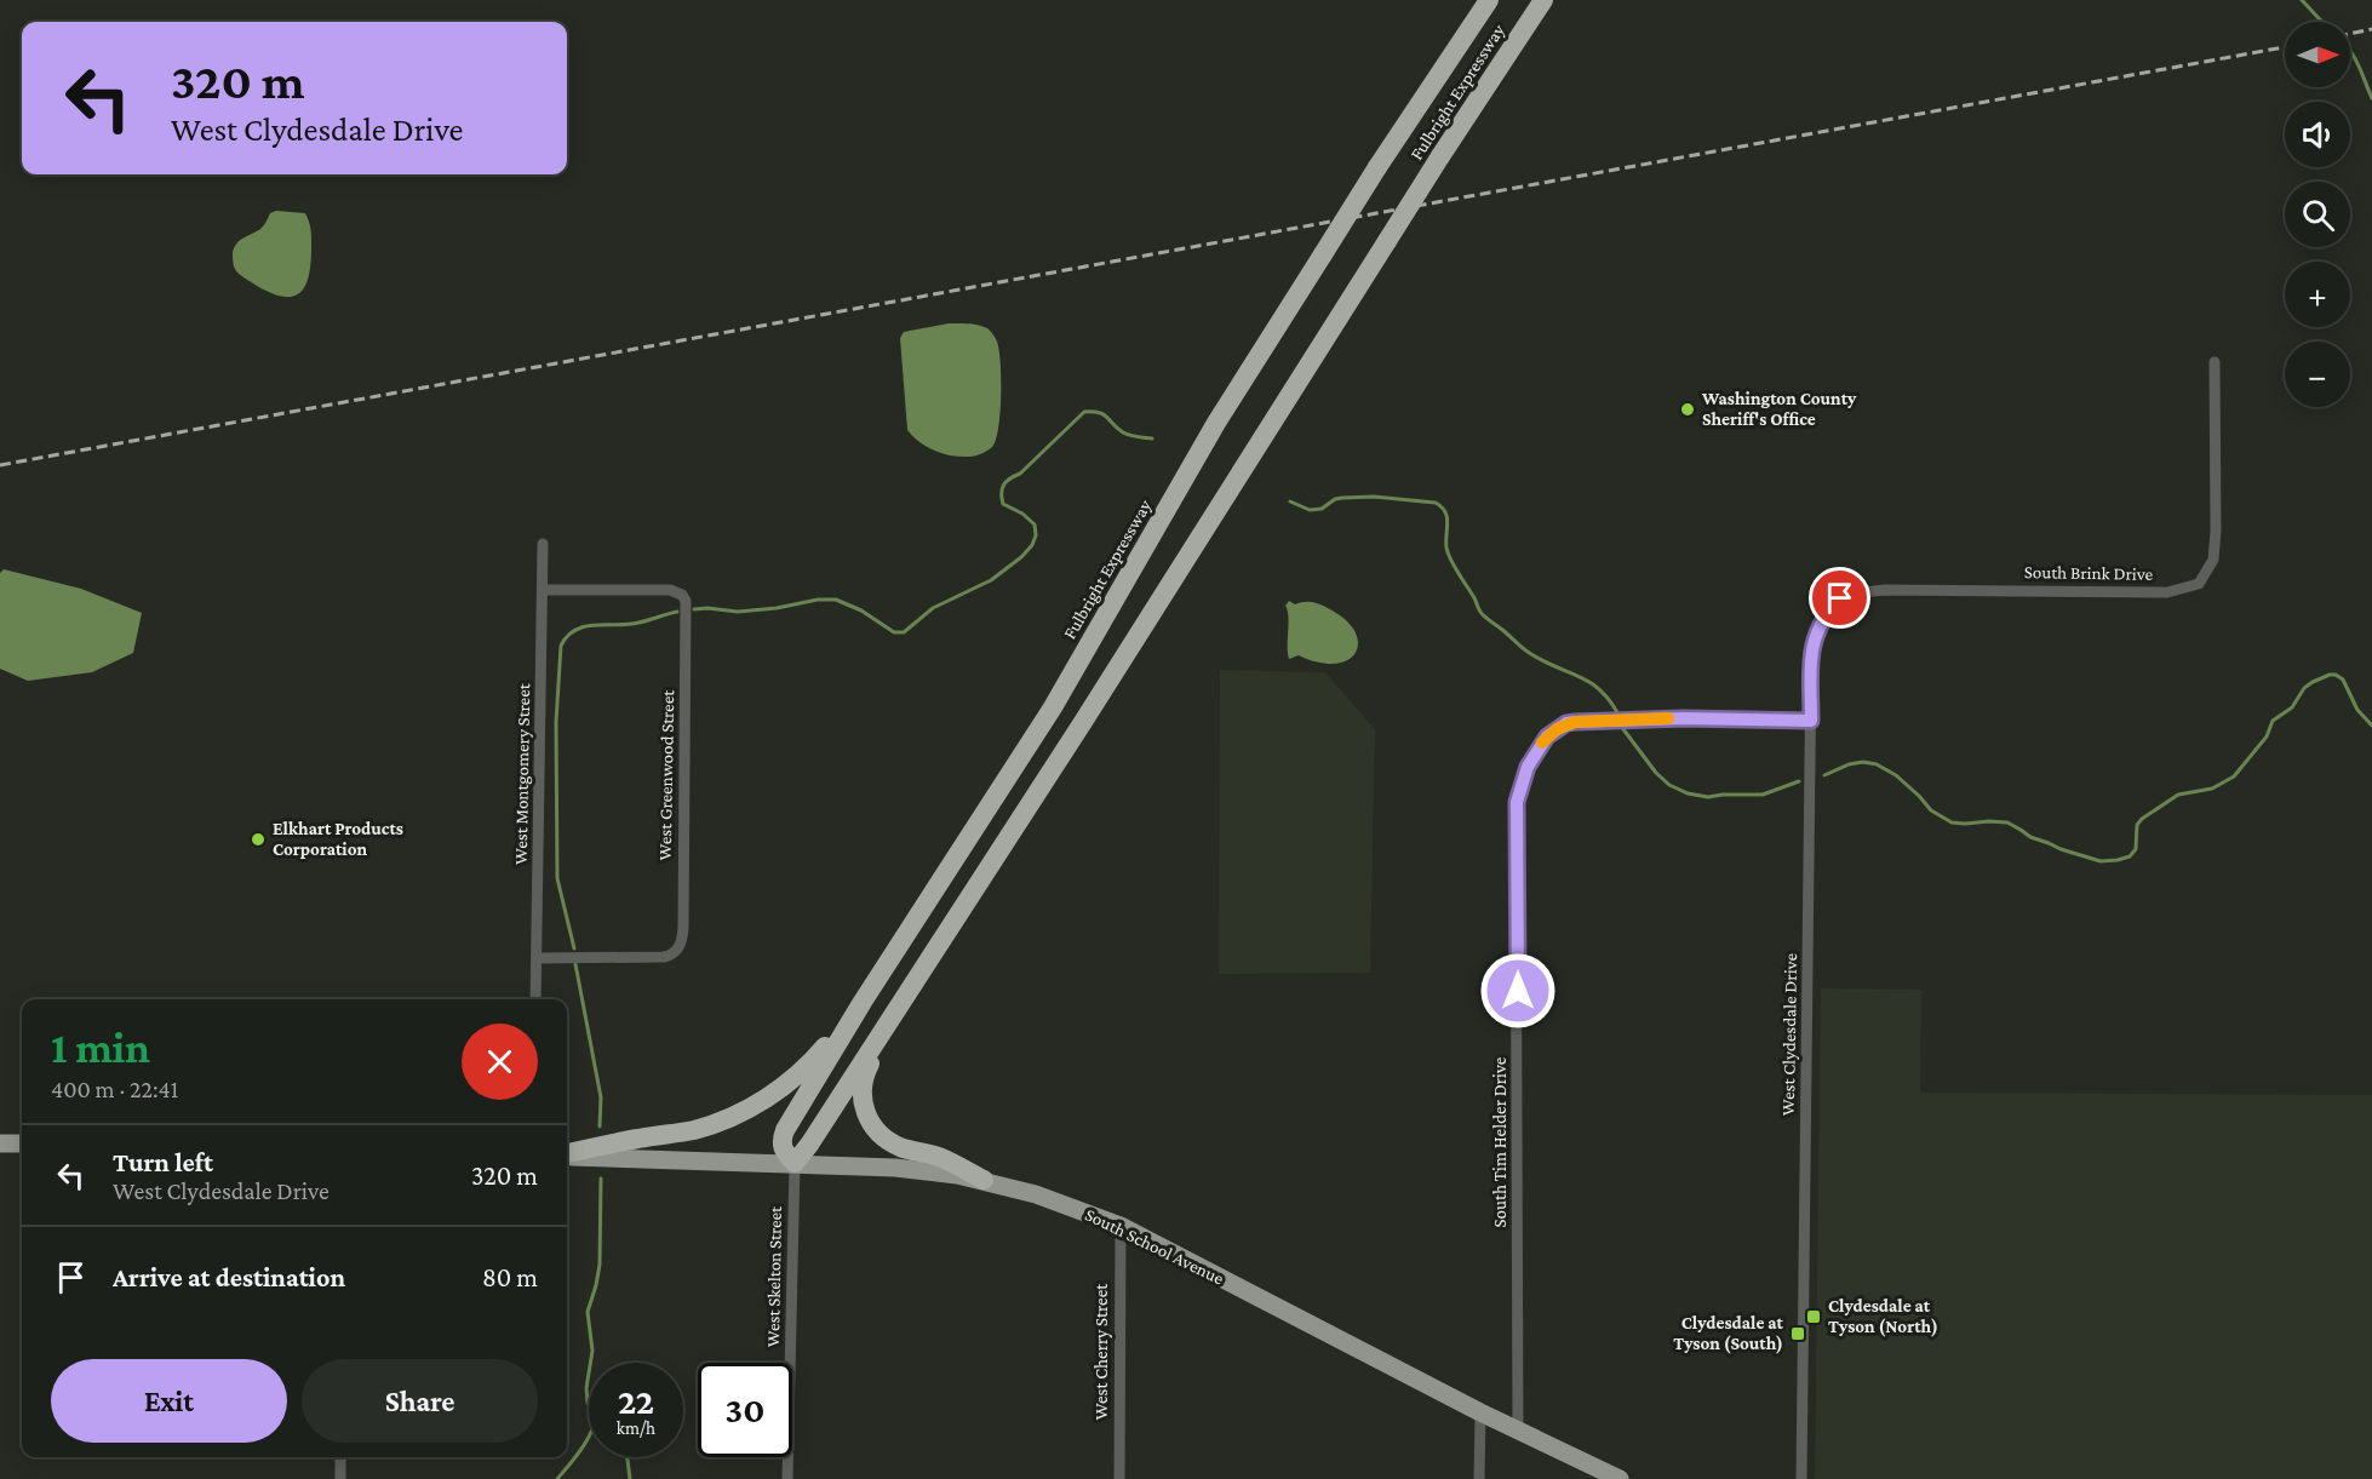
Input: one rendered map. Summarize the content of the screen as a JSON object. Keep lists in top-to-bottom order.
{
  "streets": {
    "highway": ["Fulbright Expressway"],
    "main road": ["South School Avenue"],
    "street": [
      "South Brink Drive",
      "West Montgomery Street",
      "West Greenwood Street",
      "West Clydesdale Drive",
      "South Tim Helder Drive",
      "West Skelton Street",
      "West Cherry Street"
    ]
  },
  "crossings": [
    ["Fulbright Expressway", "South School Avenue"],
    ["Fulbright Expressway", "West Skelton Street"],
    ["South Brink Drive", "West Clydesdale Drive"],
    ["West Montgomery Street", "West Greenwood Street"],
    ["West Clydesdale Drive", "South Tim Helder Drive"],
    ["South Tim Helder Drive", "South School Avenue"],
    ["South School Avenue", "West Skelton Street"],
    ["South School Avenue", "West Cherry Street"]
  ],
  "places": {
    "other": ["Washington County Sheriff's Office", "Elkhart Products Corporation"],
    "transit": ["Clydesdale at Tyson (North)", "Clydesdale at Tyson (South)"]
  },
  "north": "right",
  "page": {
    "map_buttons": ["+", "−"],
    "turn": ["320 m", "West Clydesdale Drive"],
    "heading": ["1 min", "400 m · 22:41"],
    "list": [
      {
        "name": "Turn left",
        "note": "West Clydesdale Drive",
        "value": "320 m"
      },
      {
        "name": "Arrive at destination",
        "value": "80 m"
      }
    ],
    "buttons": ["Exit", "Share"],
    "speed": "22 km/h",
    "limit": "30"
  }
}
